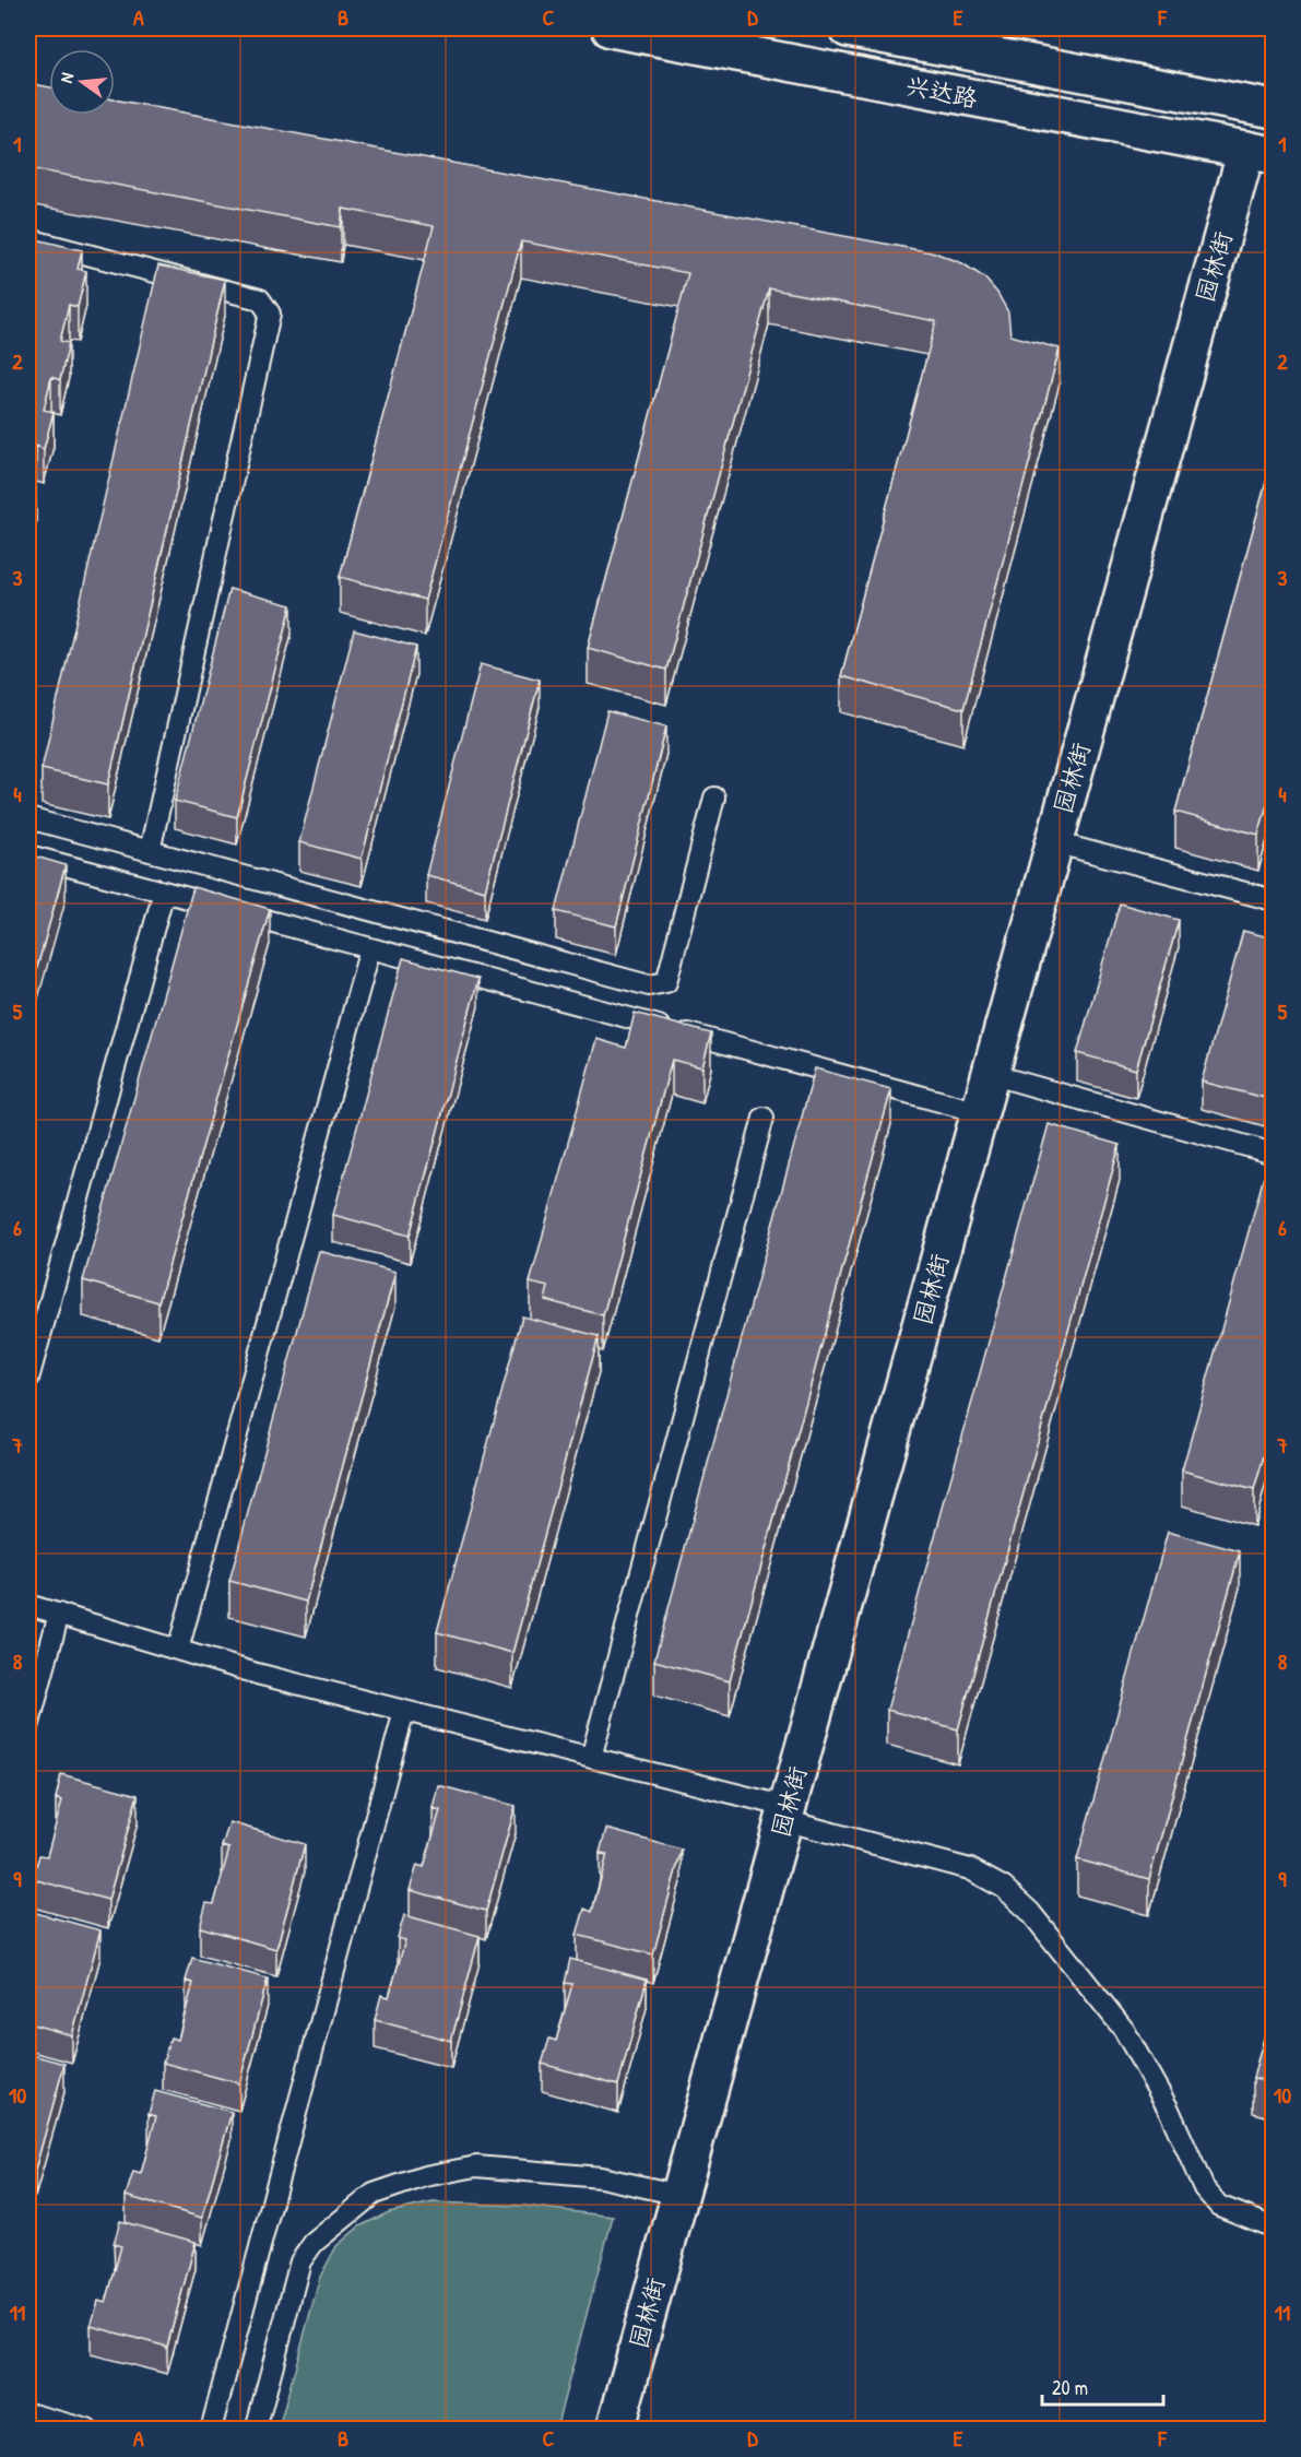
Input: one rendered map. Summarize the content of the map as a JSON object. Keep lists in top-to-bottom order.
{
  "streets": {
    "street": ["兴达路", "园林街"]
  },
  "crossings": [
    ["兴达路", "园林街"]
  ],
  "scale_bar": "20 m",
  "north": "left",
  "grid": {
    "columns": [
      "A",
      "B",
      "C",
      "D",
      "E",
      "F"
    ],
    "rows": [
      "1",
      "2",
      "3",
      "4",
      "5",
      "6",
      "7",
      "8",
      "9",
      "10",
      "11"
    ]
  }
}
